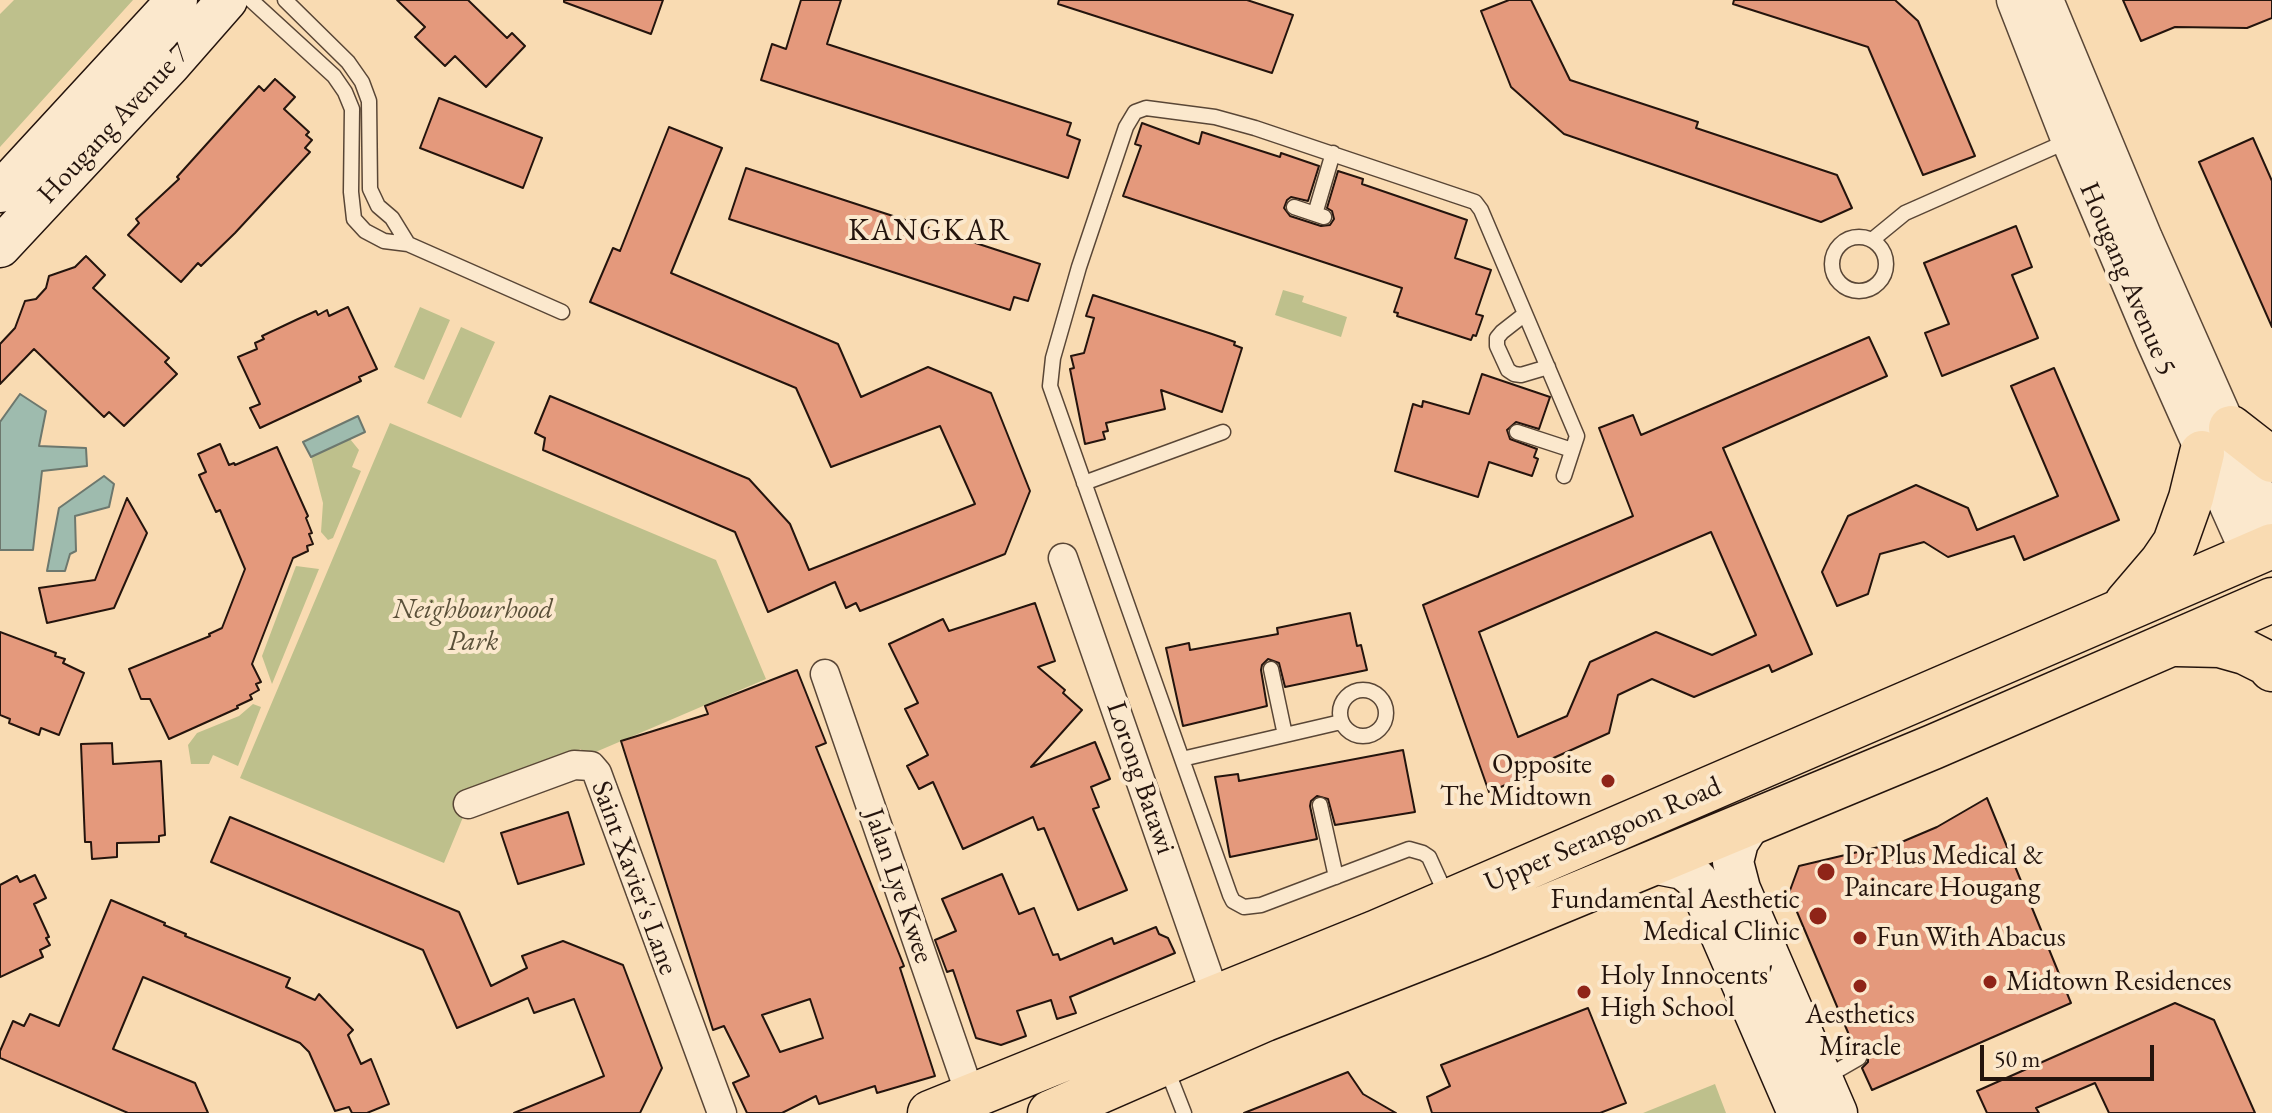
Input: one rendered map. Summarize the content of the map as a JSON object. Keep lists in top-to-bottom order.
{
  "streets": {
    "main road": ["Hougang Avenue 7", "Upper Serangoon Road"],
    "street": [
      "Hougang Avenue 5",
      "Lorong Batawi",
      "Saint Xavier's Lane",
      "Jalan Lye Kwee"
    ]
  },
  "crossings": [
    ["Hougang Avenue 5", "Upper Serangoon Road"],
    ["Lorong Batawi", "Upper Serangoon Road"],
    ["Upper Serangoon Road", "Jalan Lye Kwee"]
  ],
  "districts": ["KANGKAR"],
  "parks": ["Neighbourhood Park"],
  "places": [
    "Opposite The Midtown",
    "Dr Plus Medical & Paincare Hougang",
    "Fundamental Aesthetic Medical Clinic",
    "Fun With Abacus",
    "Midtown Residences",
    "Aesthetics Miracle",
    "Holy Innocents' High School"
  ],
  "scale_bar": "50 m"
}
